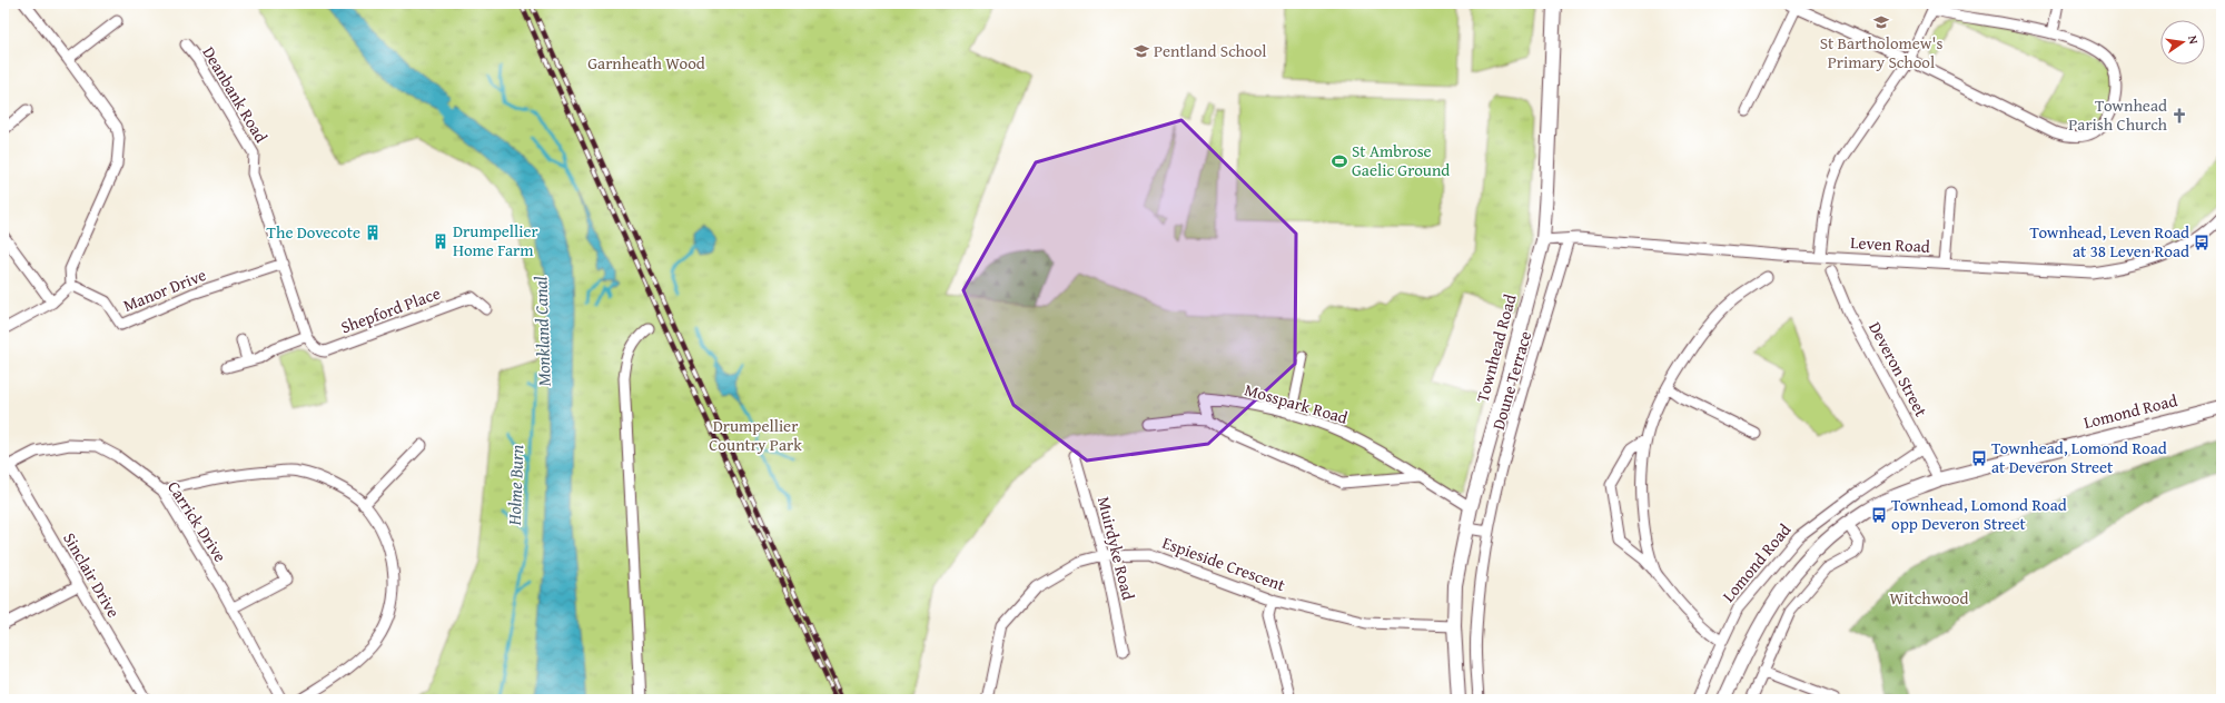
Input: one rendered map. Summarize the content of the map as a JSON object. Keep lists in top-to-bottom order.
{
  "streets": {
    "street": [
      "Deanbank Road",
      "Leven Road",
      "Manor Drive",
      "Shepford Place",
      "Townhead Road",
      "Deveron Street",
      "Doune Terrace",
      "Mosspark Road",
      "Lomond Road",
      "Carrick Drive",
      "Muirdyke Road",
      "Espieside Crescent",
      "Sinclair Drive"
    ]
  },
  "crossings": [
    ["Deanbank Road", "Manor Drive"],
    ["Deanbank Road", "Shepford Place"],
    ["Leven Road", "Townhead Road"],
    ["Leven Road", "Doune Terrace"],
    ["Manor Drive", "Shepford Place"],
    ["Townhead Road", "Mosspark Road"],
    ["Townhead Road", "Espieside Crescent"],
    ["Deveron Street", "Lomond Road"],
    ["Carrick Drive", "Sinclair Drive"],
    ["Muirdyke Road", "Espieside Crescent"]
  ],
  "water": ["Monkland Canal", "Holme Burn"],
  "parks": ["Garnheath Wood", "Drumpellier Country Park", "Witchwood"],
  "places": {
    "school or university": ["St Bartholomew's Primary School", "Pentland School"],
    "church": ["Townhead Parish Church"],
    "sports": ["St Ambrose Gaelic Ground"],
    "building": ["The Dovecote", "Drumpellier Home Farm"],
    "bus stop": ["Townhead, Leven Road at 38 Leven Road", "Townhead, Lomond Road at Deveron Street", "Townhead, Lomond Road opp Deveron Street"]
  },
  "north": "right"
}
